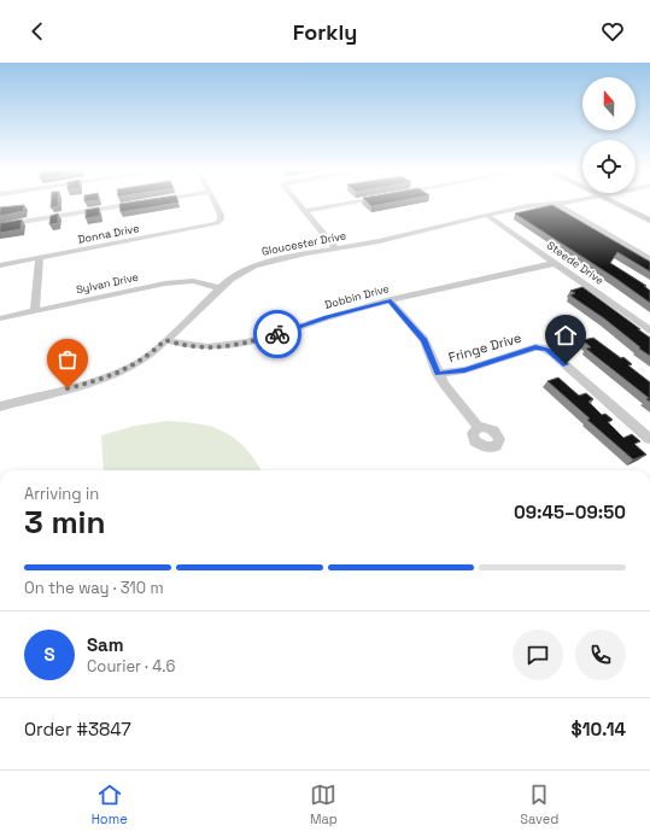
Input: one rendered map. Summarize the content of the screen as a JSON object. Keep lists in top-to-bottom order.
{
  "streets": {
    "street": [
      "Donna Drive",
      "Gloucester Drive",
      "Steede Drive",
      "Sylvan Drive",
      "Dobbin Drive",
      "Fringe Drive"
    ]
  },
  "crossings": [
    ["Gloucester Drive", "Steede Drive"],
    ["Gloucester Drive", "Sylvan Drive"],
    ["Gloucester Drive", "Dobbin Drive"],
    ["Steede Drive", "Dobbin Drive"]
  ],
  "north": "top",
  "page": {
    "header": "Forkly",
    "heading": ["3 min", "Arriving in", "09:45–09:50"],
    "panel": [
      "Sam",
      "Courier · 4.6",
      "Order #3847",
      "$10.14"
    ],
    "bar": "On the way · 310 m",
    "round": "S",
    "tabs": ["Home", "Map", "Saved"]
  }
}
